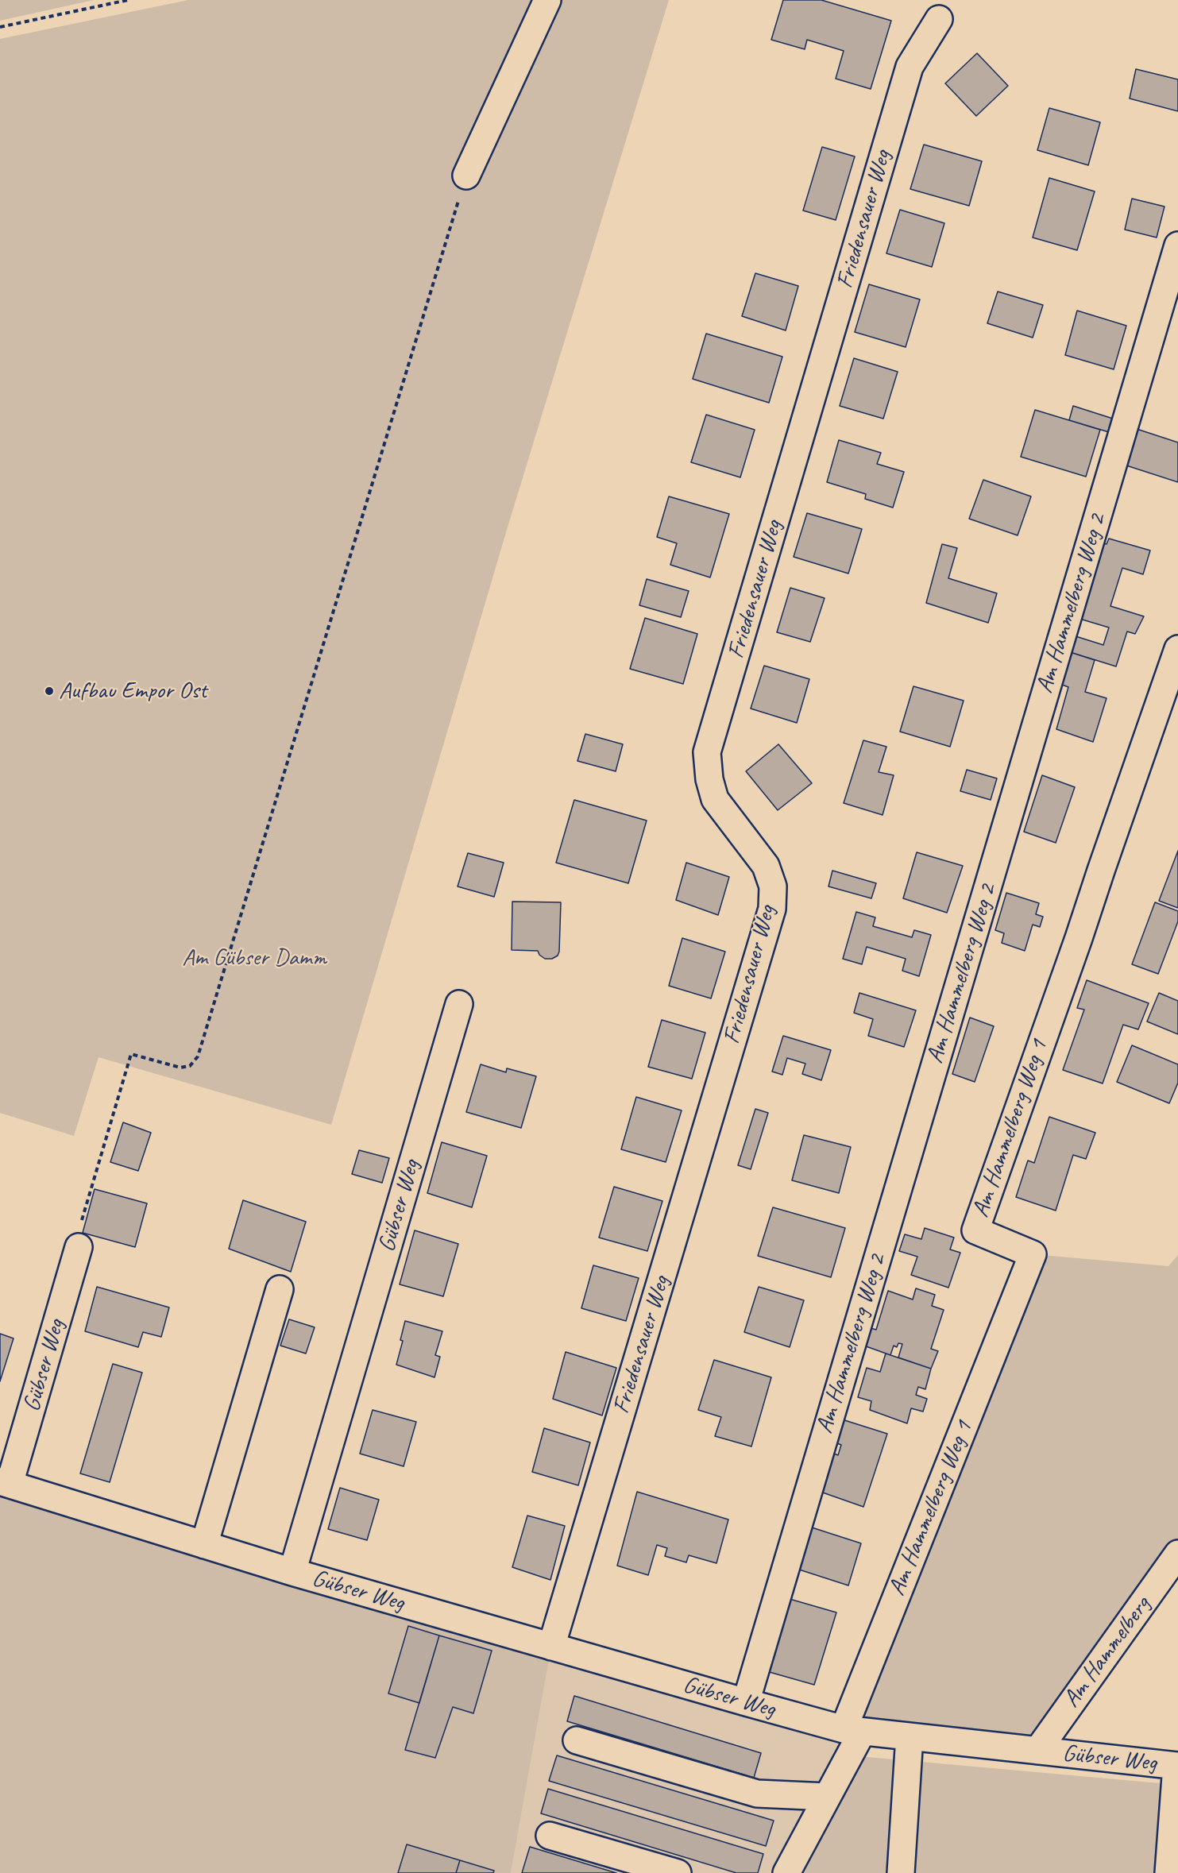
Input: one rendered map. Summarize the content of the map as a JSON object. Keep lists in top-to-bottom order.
{
  "streets": {
    "street": [
      "Friedensauer Weg",
      "Am Hammelberg Weg 2",
      "Am Hammelberg Weg 1",
      "Gübser Weg",
      "Am Hammelberg"
    ]
  },
  "crossings": [
    ["Friedensauer Weg", "Gübser Weg"],
    ["Am Hammelberg Weg 2", "Gübser Weg"],
    ["Am Hammelberg Weg 1", "Gübser Weg"],
    ["Gübser Weg", "Am Hammelberg"]
  ],
  "parks": ["Am Gübser Damm"],
  "places": ["Aufbau Empor Ost"]
}
